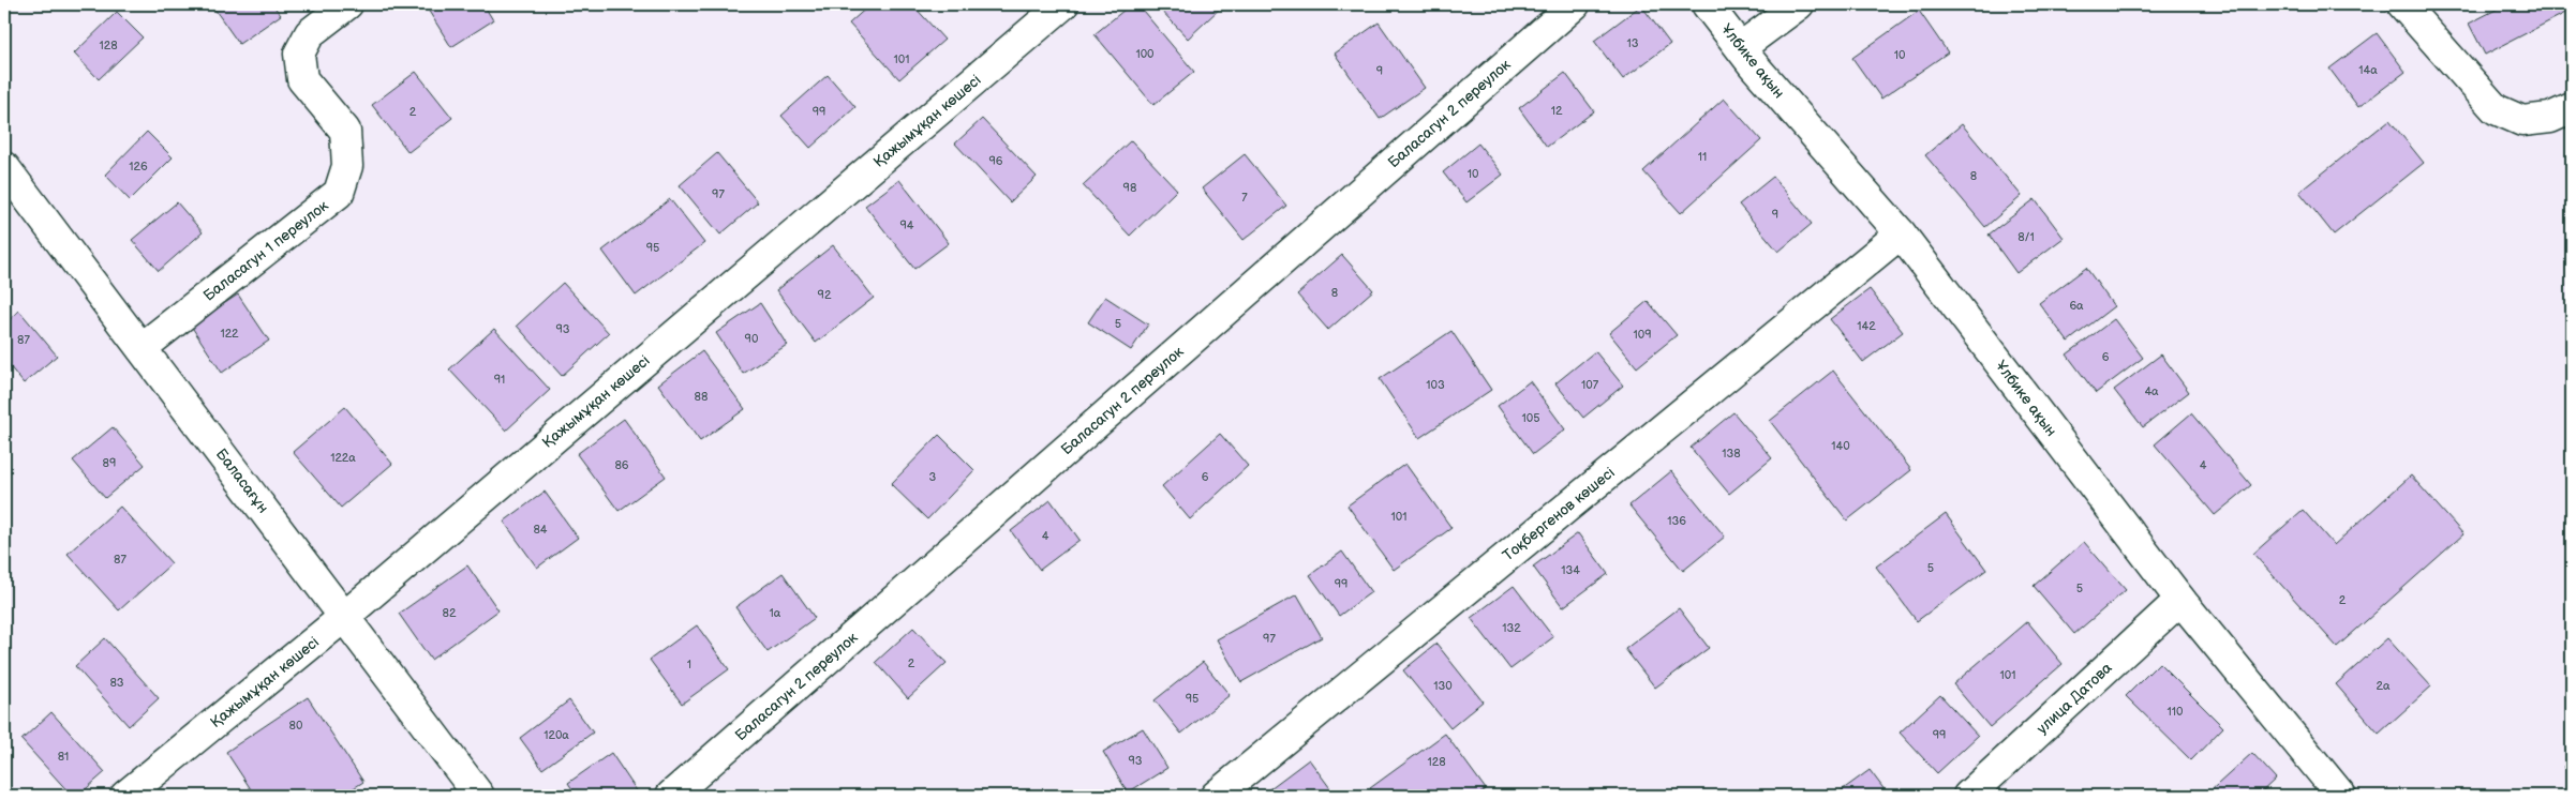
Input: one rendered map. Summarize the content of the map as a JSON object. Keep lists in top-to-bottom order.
{
  "streets": {
    "street": [
      "Ұлбике ақын",
      "Баласагун 2 переулок",
      "Қажымұқан көшесі",
      "Баласагун 1 переулок",
      "Баласағұн",
      "Тоқбергенов көшесі",
      "улица Датова"
    ]
  },
  "crossings": [
    ["Ұлбике ақын", "Тоқбергенов көшесі"],
    ["Ұлбике ақын", "улица Датова"],
    ["Қажымұқан көшесі", "Баласағұн"],
    ["Баласагун 1 переулок", "Баласағұн"]
  ],
  "house_numbers": [
    "13",
    "128",
    "100",
    "10",
    "101",
    "14а",
    "9",
    "12",
    "2",
    "99",
    "11",
    "96",
    "126",
    "10",
    "8",
    "98",
    "97",
    "7",
    "9",
    "94",
    "8/1",
    "95",
    "8",
    "92",
    "6а",
    "5",
    "142",
    "93",
    "122",
    "109",
    "90",
    "87",
    "6",
    "91",
    "103",
    "107",
    "4а",
    "88",
    "105",
    "140",
    "138",
    "122а",
    "89",
    "86",
    "4",
    "3",
    "6",
    "101",
    "136",
    "84",
    "4",
    "87",
    "5",
    "134",
    "99",
    "5",
    "2",
    "82",
    "1а",
    "132",
    "97",
    "2",
    "1",
    "101",
    "83",
    "130",
    "2а",
    "95",
    "110",
    "80",
    "120а",
    "99",
    "81",
    "93",
    "128"
  ]
}
